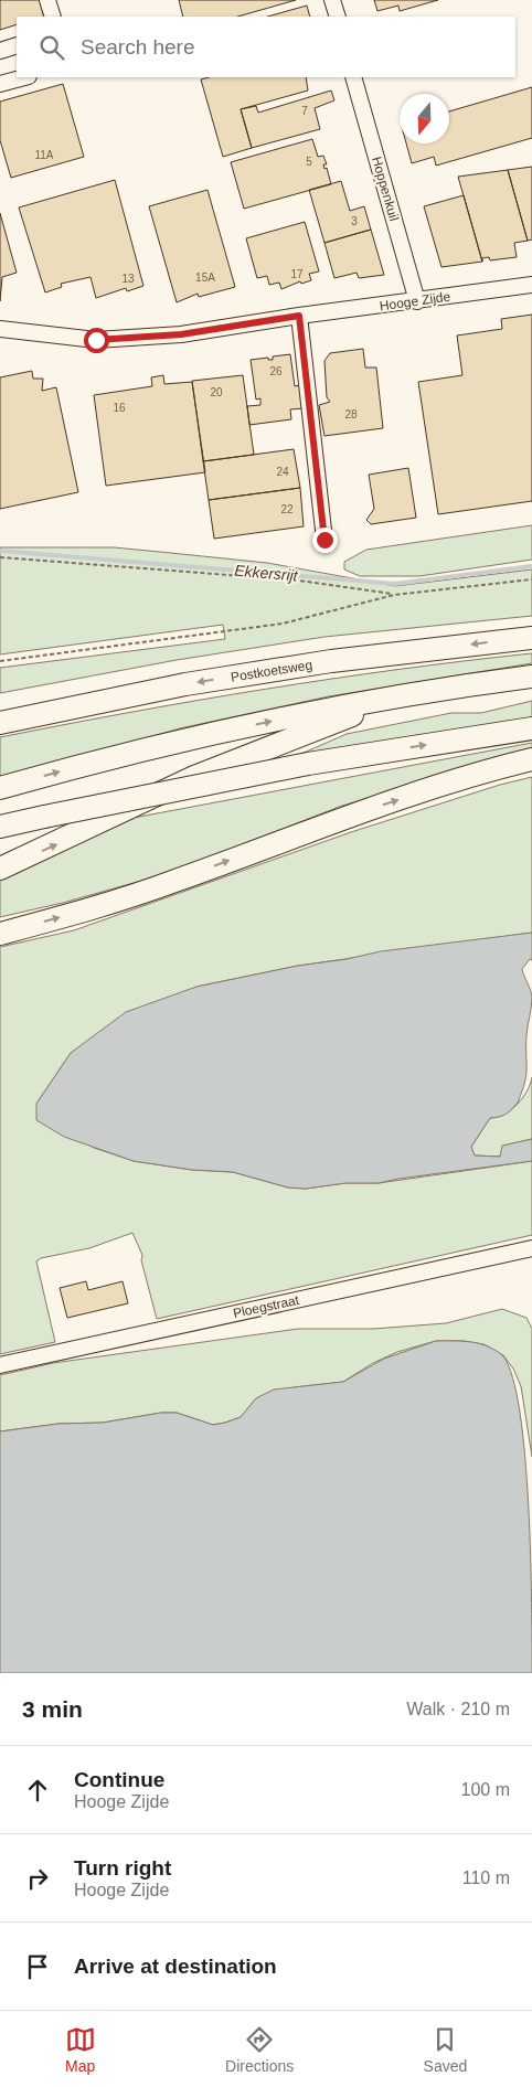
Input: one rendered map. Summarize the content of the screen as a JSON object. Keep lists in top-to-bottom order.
{
  "streets": {
    "highway": ["Postkoetsweg"],
    "street": ["Hoppenkuil", "Hooge Zijde", "Ploegstraat"]
  },
  "crossings": [
    ["Hoppenkuil", "Hooge Zijde"]
  ],
  "water": ["Ekkersrijt"],
  "house_numbers": [
    "7",
    "11A",
    "5",
    "3",
    "17",
    "15A",
    "13",
    "26",
    "20",
    "16",
    "28",
    "24",
    "22"
  ],
  "north": "bottom",
  "page": {
    "search": "Search here",
    "heading": ["3 min", "Walk · 210 m"],
    "list": [
      ["Continue", "Hooge Zijde", "100 m"],
      ["Turn right", "Hooge Zijde", "110 m"],
      "Arrive at destination"
    ],
    "nav": ["Map", "Directions", "Saved"]
  }
}
